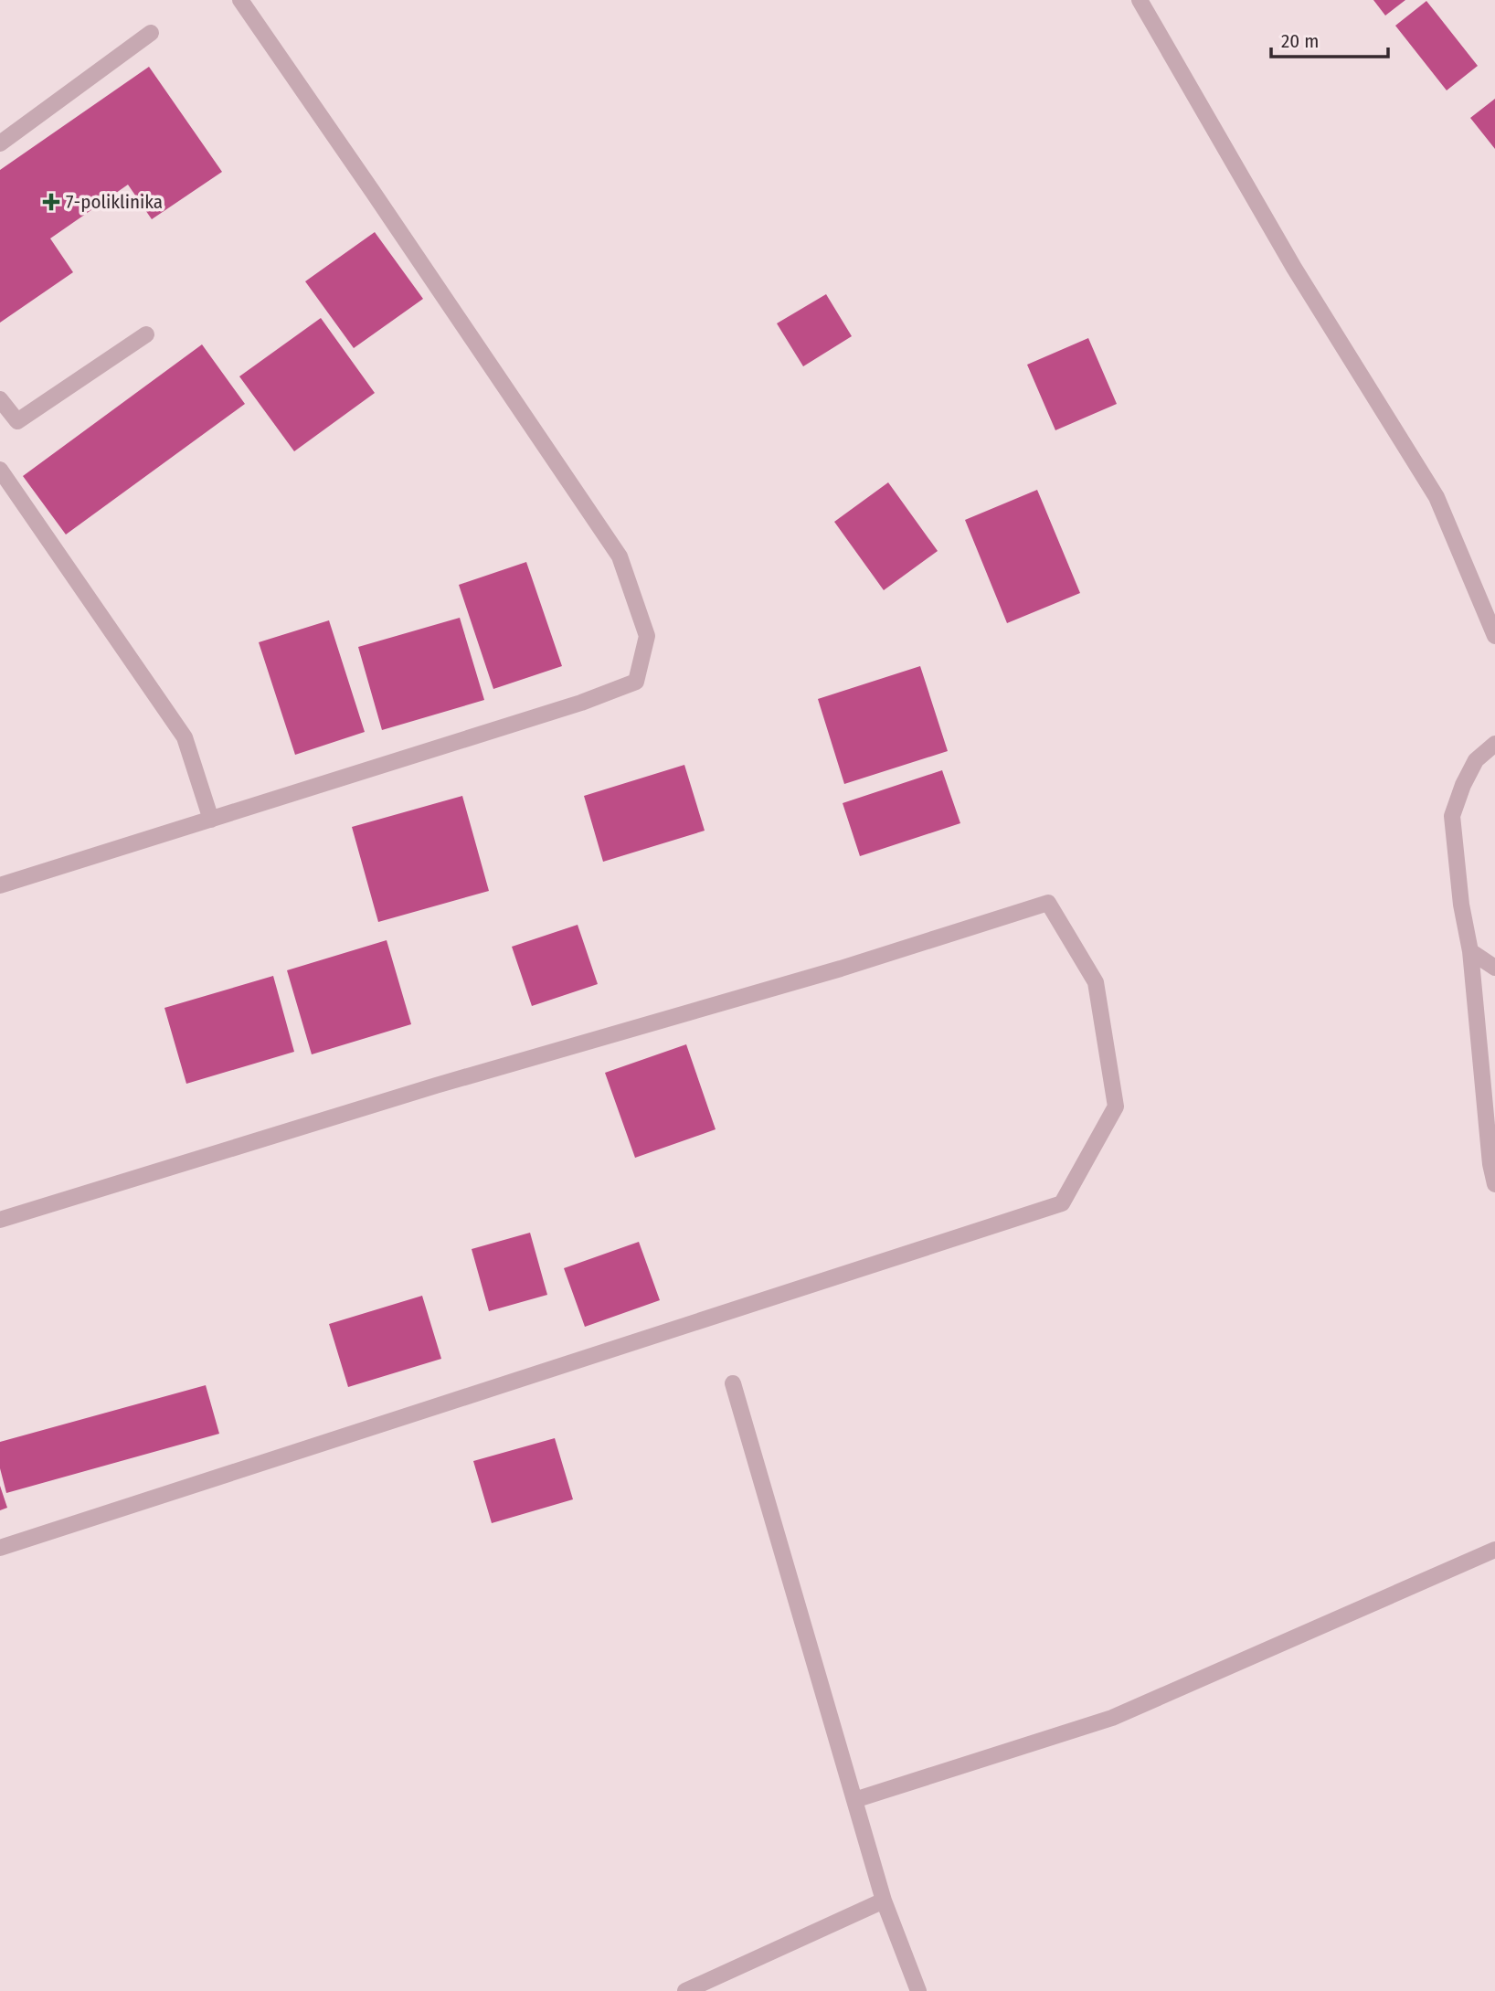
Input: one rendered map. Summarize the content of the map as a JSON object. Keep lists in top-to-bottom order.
{
  "places": {
    "health": ["7-poliklinika"]
  },
  "scale_bar": "20 m"
}
